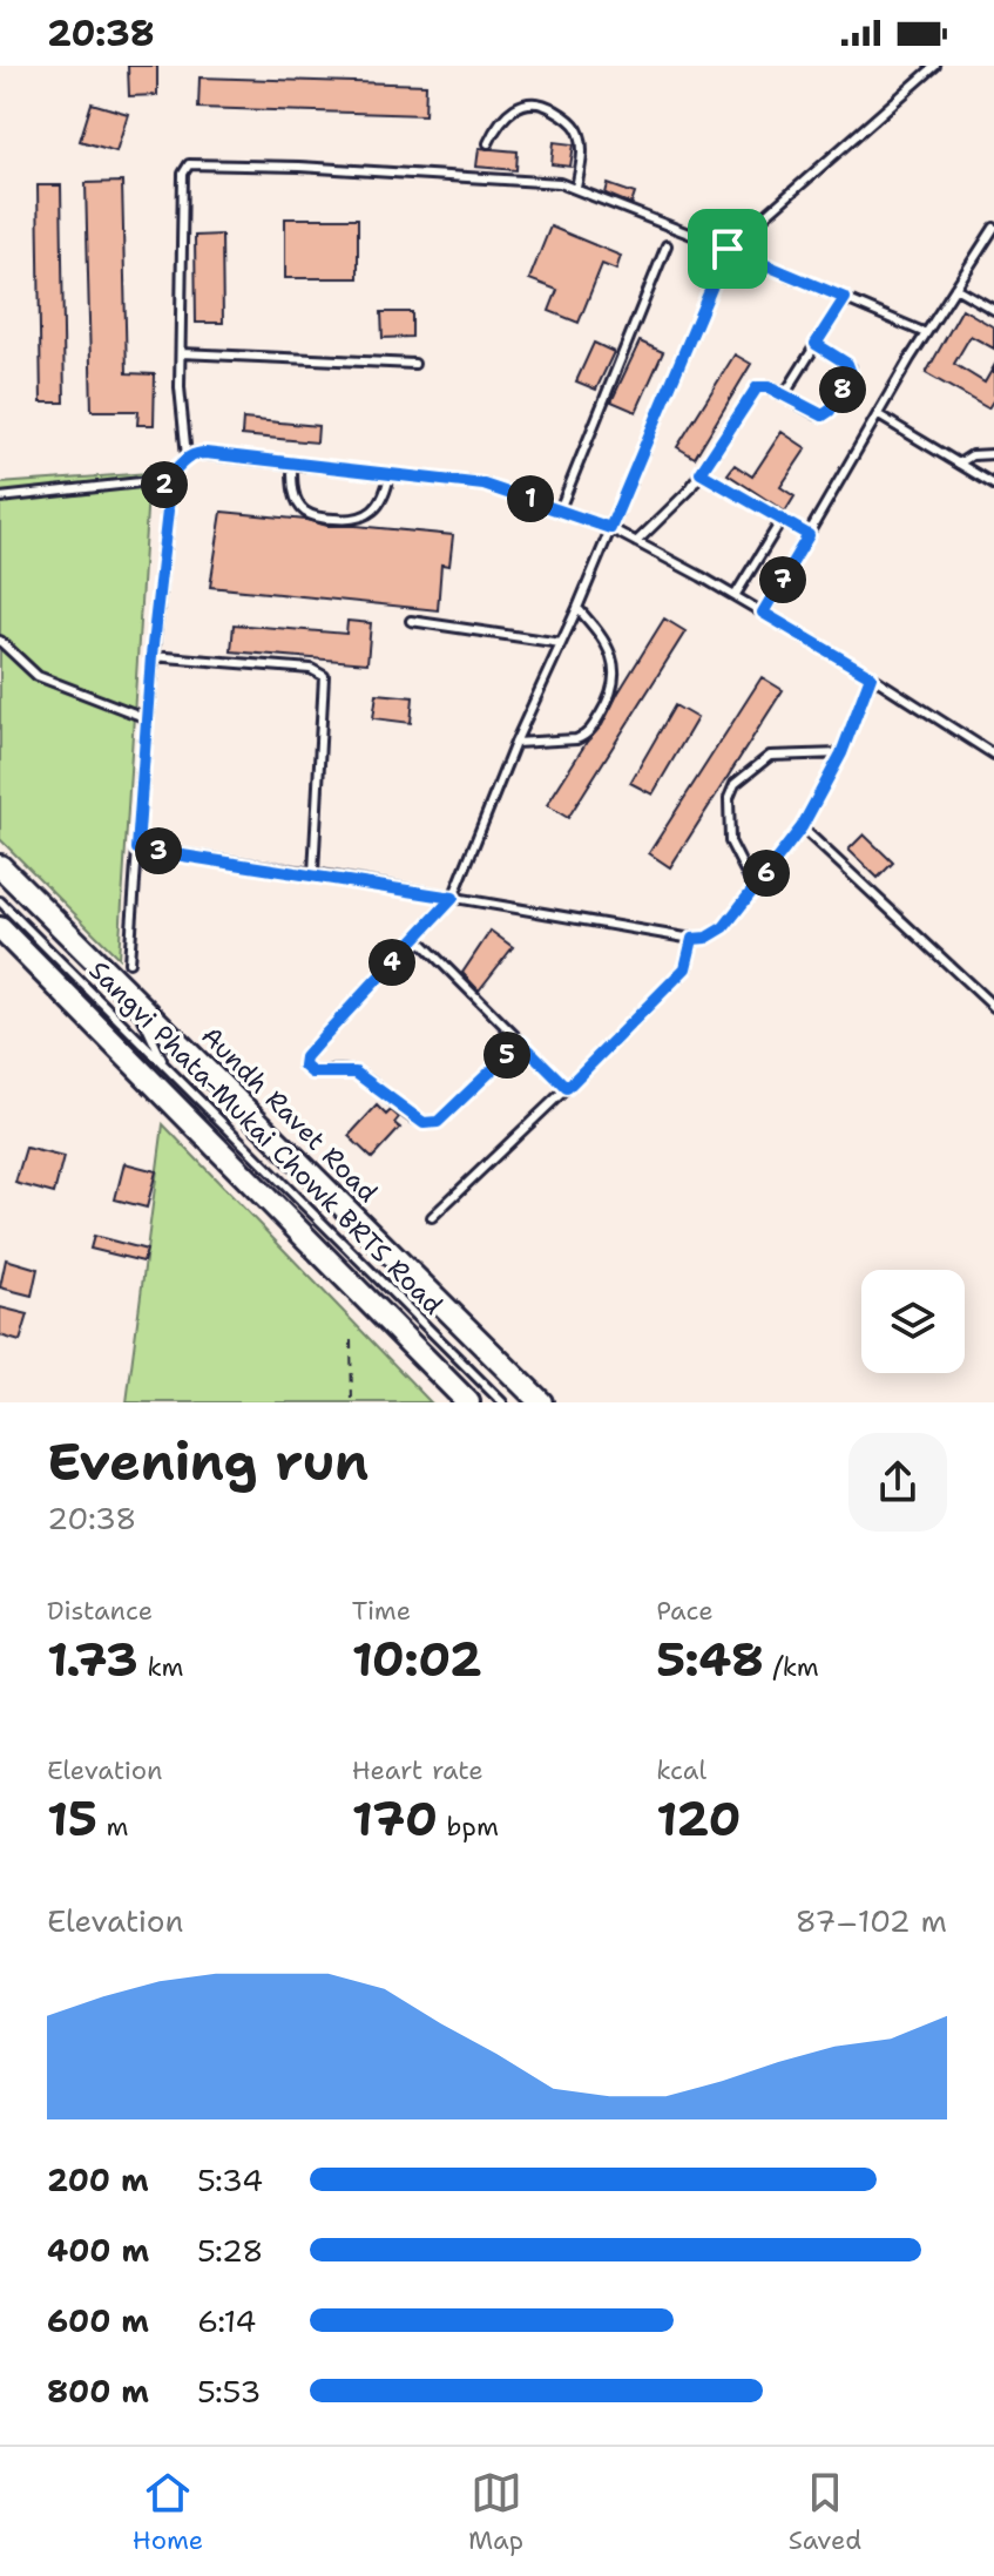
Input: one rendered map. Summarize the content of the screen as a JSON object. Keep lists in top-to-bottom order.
{
  "streets": {
    "main road": ["Aundh Ravet Road"],
    "lane": ["Sangvi Phata-Mukai Chowk BRTS Road"]
  },
  "page": {
    "status": "20:38",
    "pins": [
      "8",
      "2",
      "1",
      "7",
      "3",
      "6",
      "4",
      "5"
    ],
    "heading": ["Evening run", "20:38"],
    "stats": [
      ["Distance", "1.73 km"],
      ["Time", "10:02"],
      ["Pace", "5:48 /km"],
      ["Elevation", "15 m"],
      ["Heart rate", "170 bpm"],
      ["kcal", "120"]
    ],
    "chart": ["Elevation", "87–102 m"],
    "list": [
      {
        "name": "200 m",
        "note": "5:34"
      },
      {
        "name": "400 m",
        "note": "5:28"
      },
      {
        "name": "600 m",
        "note": "6:14"
      },
      {
        "name": "800 m",
        "note": "5:53"
      }
    ],
    "tabs": ["Home", "Map", "Saved"]
  }
}
